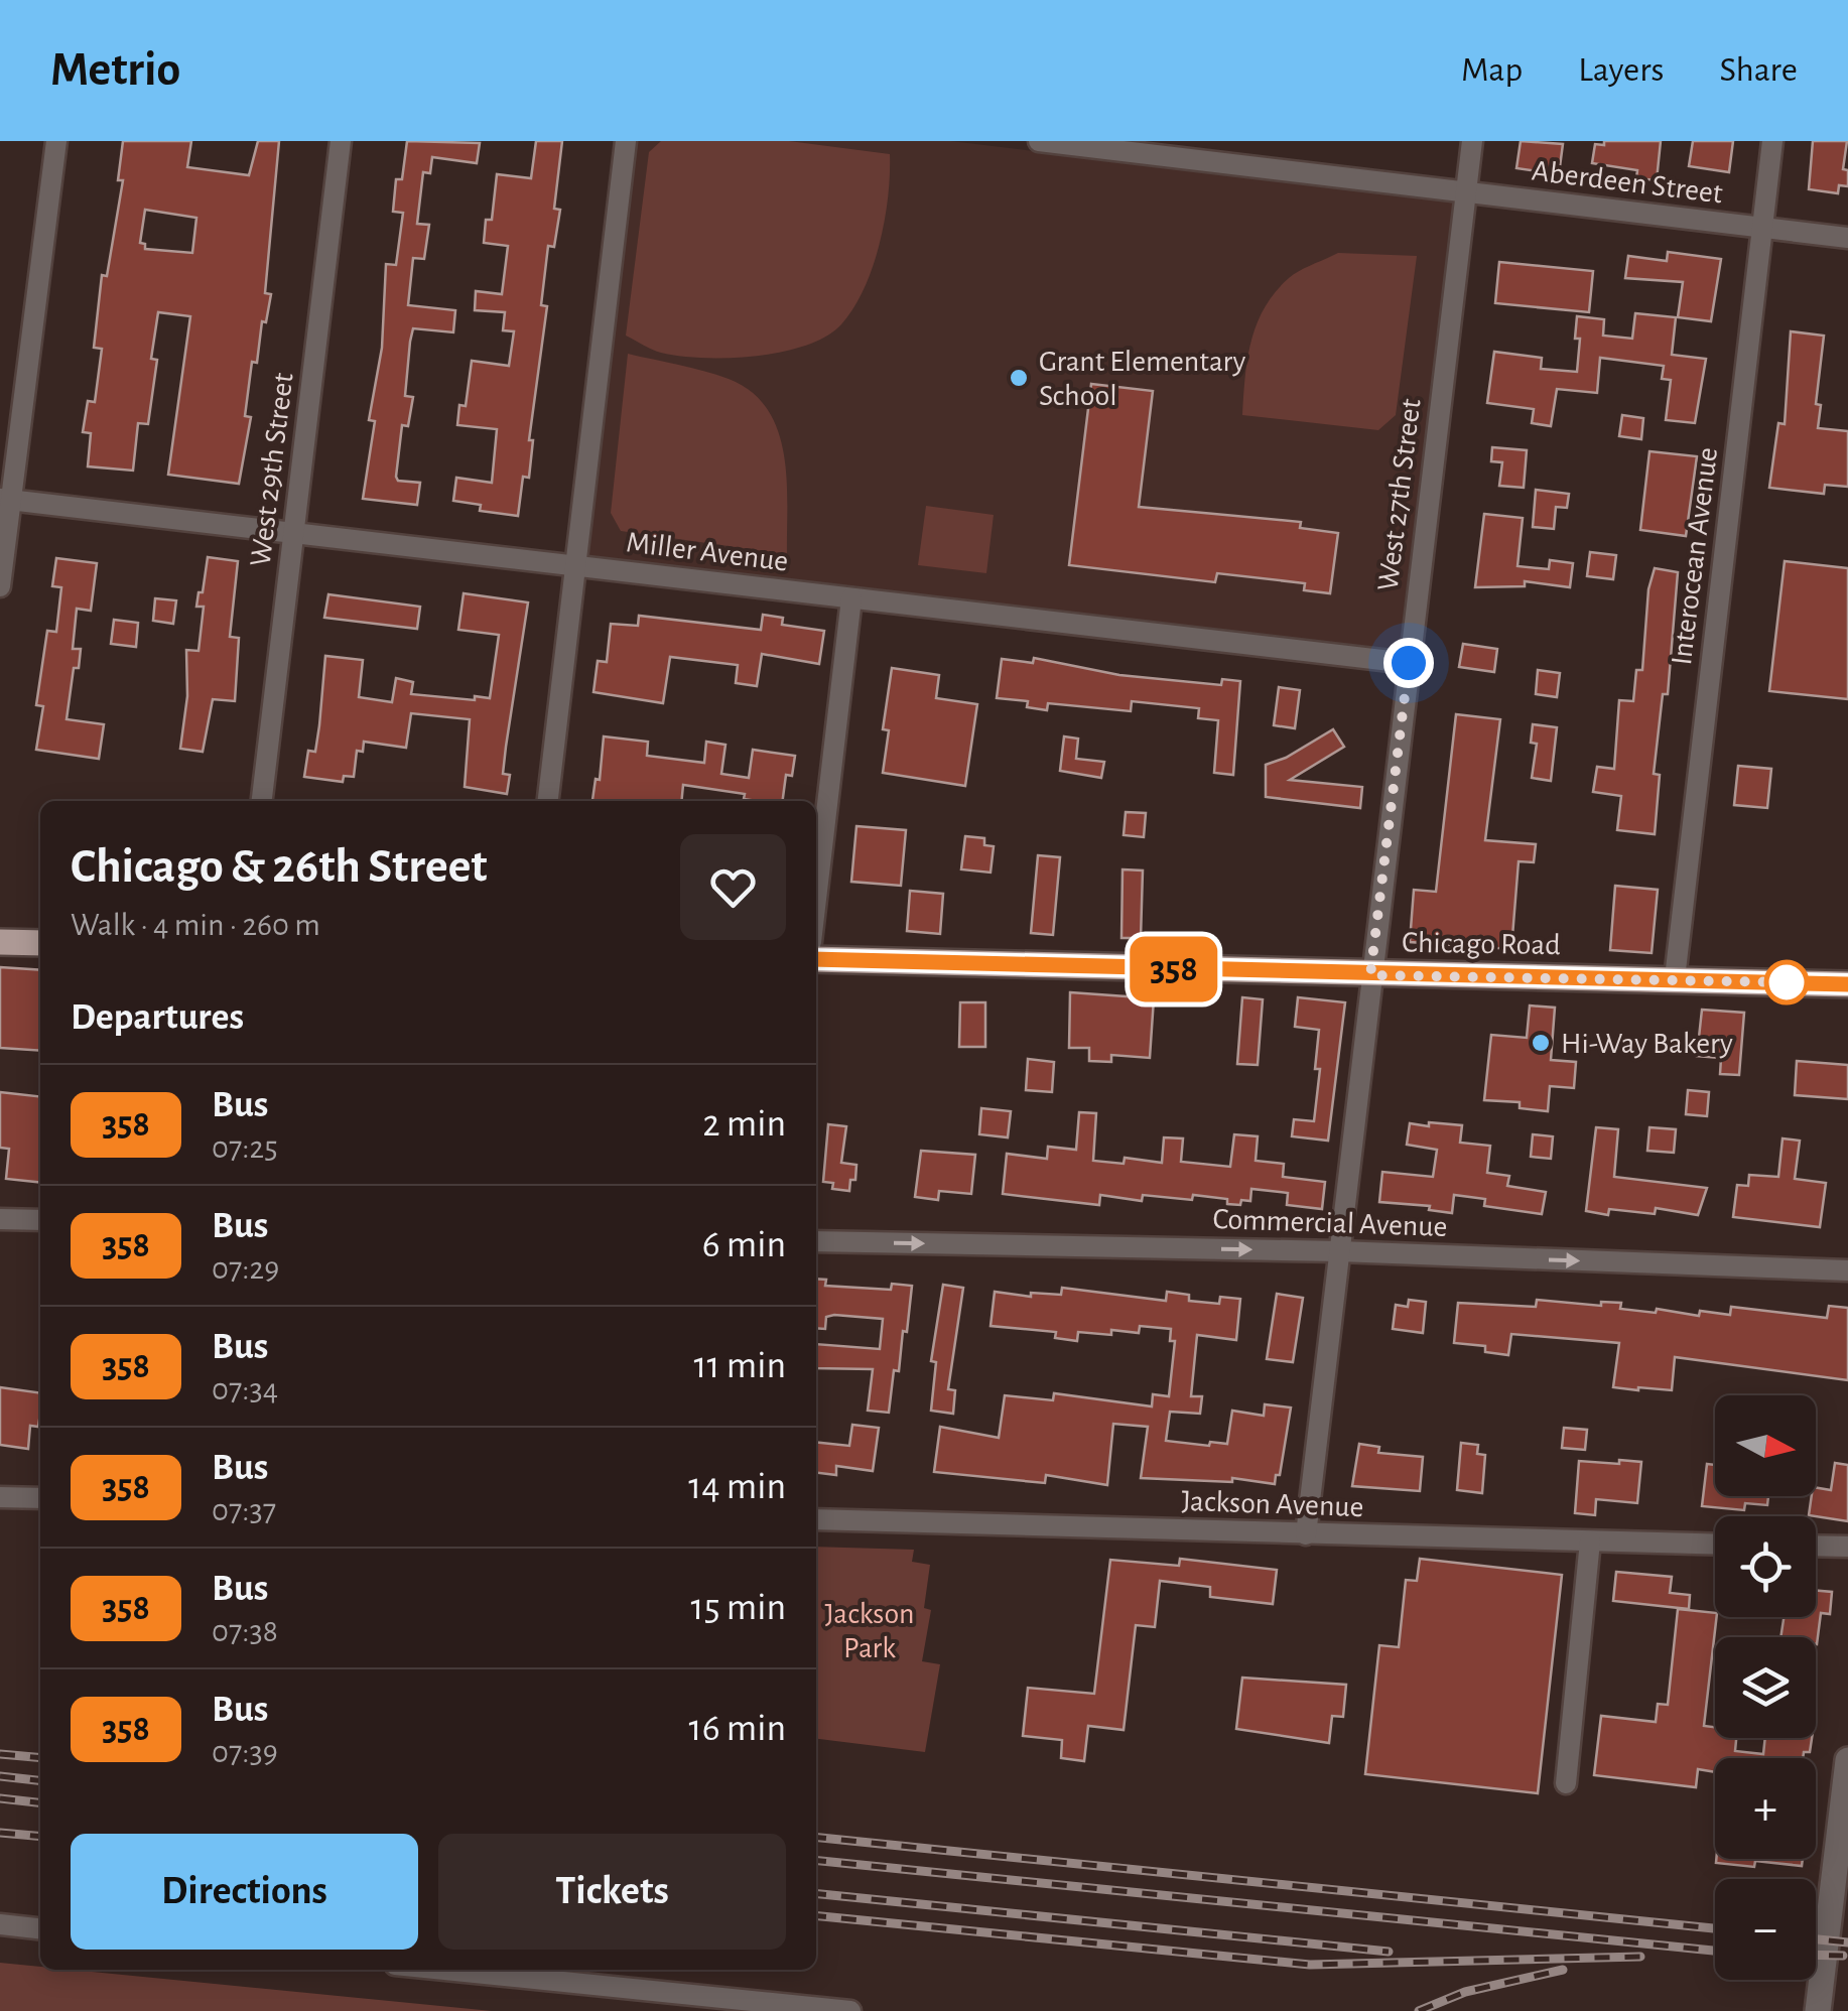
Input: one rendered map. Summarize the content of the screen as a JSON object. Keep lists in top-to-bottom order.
{
  "streets": {
    "main road": ["Chicago Road"],
    "street": [
      "Aberdeen Street",
      "West 29th Street",
      "West 27th Street",
      "Miller Avenue",
      "Interocean Avenue",
      "Commercial Avenue",
      "Jackson Avenue"
    ]
  },
  "crossings": [
    ["Aberdeen Street", "West 27th Street"],
    ["Aberdeen Street", "Interocean Avenue"],
    ["West 29th Street", "Miller Avenue"],
    ["West 27th Street", "Miller Avenue"],
    ["West 27th Street", "Chicago Road"],
    ["West 27th Street", "Commercial Avenue"],
    ["West 27th Street", "Jackson Avenue"],
    ["Interocean Avenue", "Chicago Road"]
  ],
  "one_way": ["Commercial Avenue"],
  "parks": ["Jackson Park"],
  "places": ["Grant Elementary School", "Hi-Way Bakery"],
  "lines": ["bus line 358"],
  "north": "right",
  "page": {
    "header": "Metrio",
    "nav": ["Map", "Layers", "Share"],
    "on_map": "358",
    "heading": [
      ["Chicago & 26th Street", "Walk · 4 min · 260 m"],
      "Departures"
    ],
    "list": [
      {
        "mark": "358",
        "name": "Bus",
        "note": "07:25",
        "value": "2 min"
      },
      {
        "mark": "358",
        "name": "Bus",
        "note": "07:29",
        "value": "6 min"
      },
      {
        "mark": "358",
        "name": "Bus",
        "note": "07:34",
        "value": "11 min"
      },
      {
        "mark": "358",
        "name": "Bus",
        "note": "07:37",
        "value": "14 min"
      },
      {
        "mark": "358",
        "name": "Bus",
        "note": "07:38",
        "value": "15 min"
      },
      {
        "mark": "358",
        "name": "Bus",
        "note": "07:39",
        "value": "16 min"
      }
    ],
    "map_buttons": ["+", "−"],
    "buttons": ["Directions", "Tickets"]
  }
}
